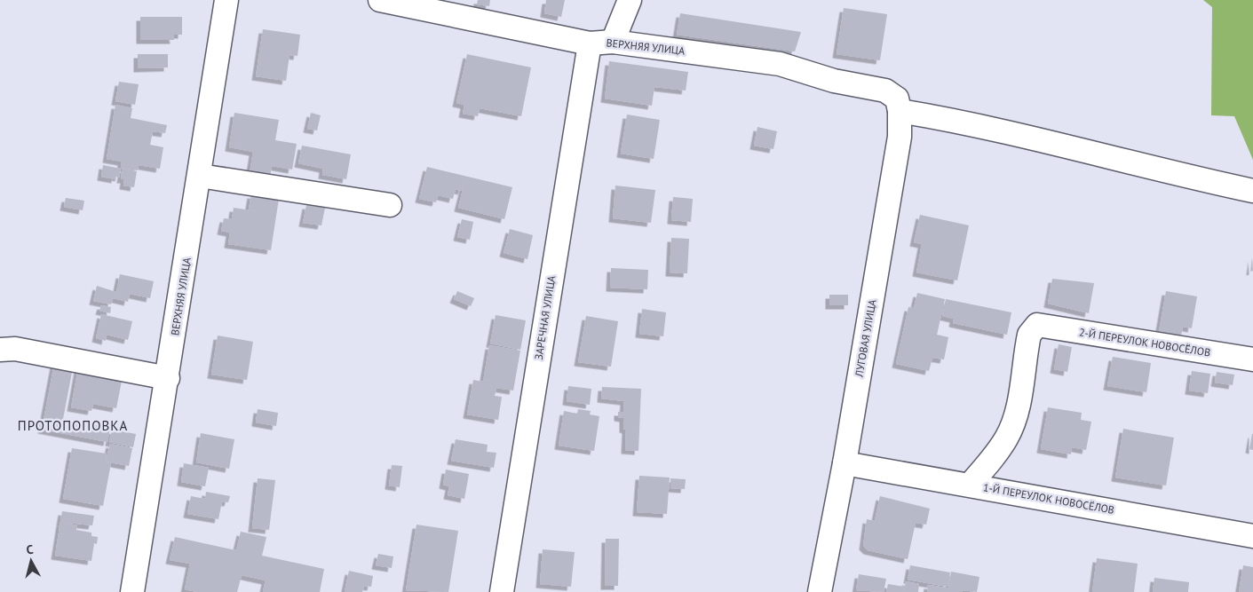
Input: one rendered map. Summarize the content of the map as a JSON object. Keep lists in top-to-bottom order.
{
  "streets": {
    "street": [
      "ВЕРХНЯЯ УЛИЦА",
      "ЗАРЕЧНАЯ УЛИЦА",
      "ЛУГОВАЯ УЛИЦА",
      "2-Й ПЕРЕУЛОК НОВОСЁЛОВ",
      "1-Й ПЕРЕУЛОК НОВОСЁЛОВ"
    ]
  },
  "crossings": [
    ["ВЕРХНЯЯ УЛИЦА", "ЗАРЕЧНАЯ УЛИЦА"],
    ["ВЕРХНЯЯ УЛИЦА", "ЛУГОВАЯ УЛИЦА"],
    ["ЛУГОВАЯ УЛИЦА", "1-Й ПЕРЕУЛОК НОВОСЁЛОВ"],
    ["2-Й ПЕРЕУЛОК НОВОСЁЛОВ", "1-Й ПЕРЕУЛОК НОВОСЁЛОВ"]
  ],
  "districts": ["ПРОТОПОПОВКА"],
  "north": "top"
}
